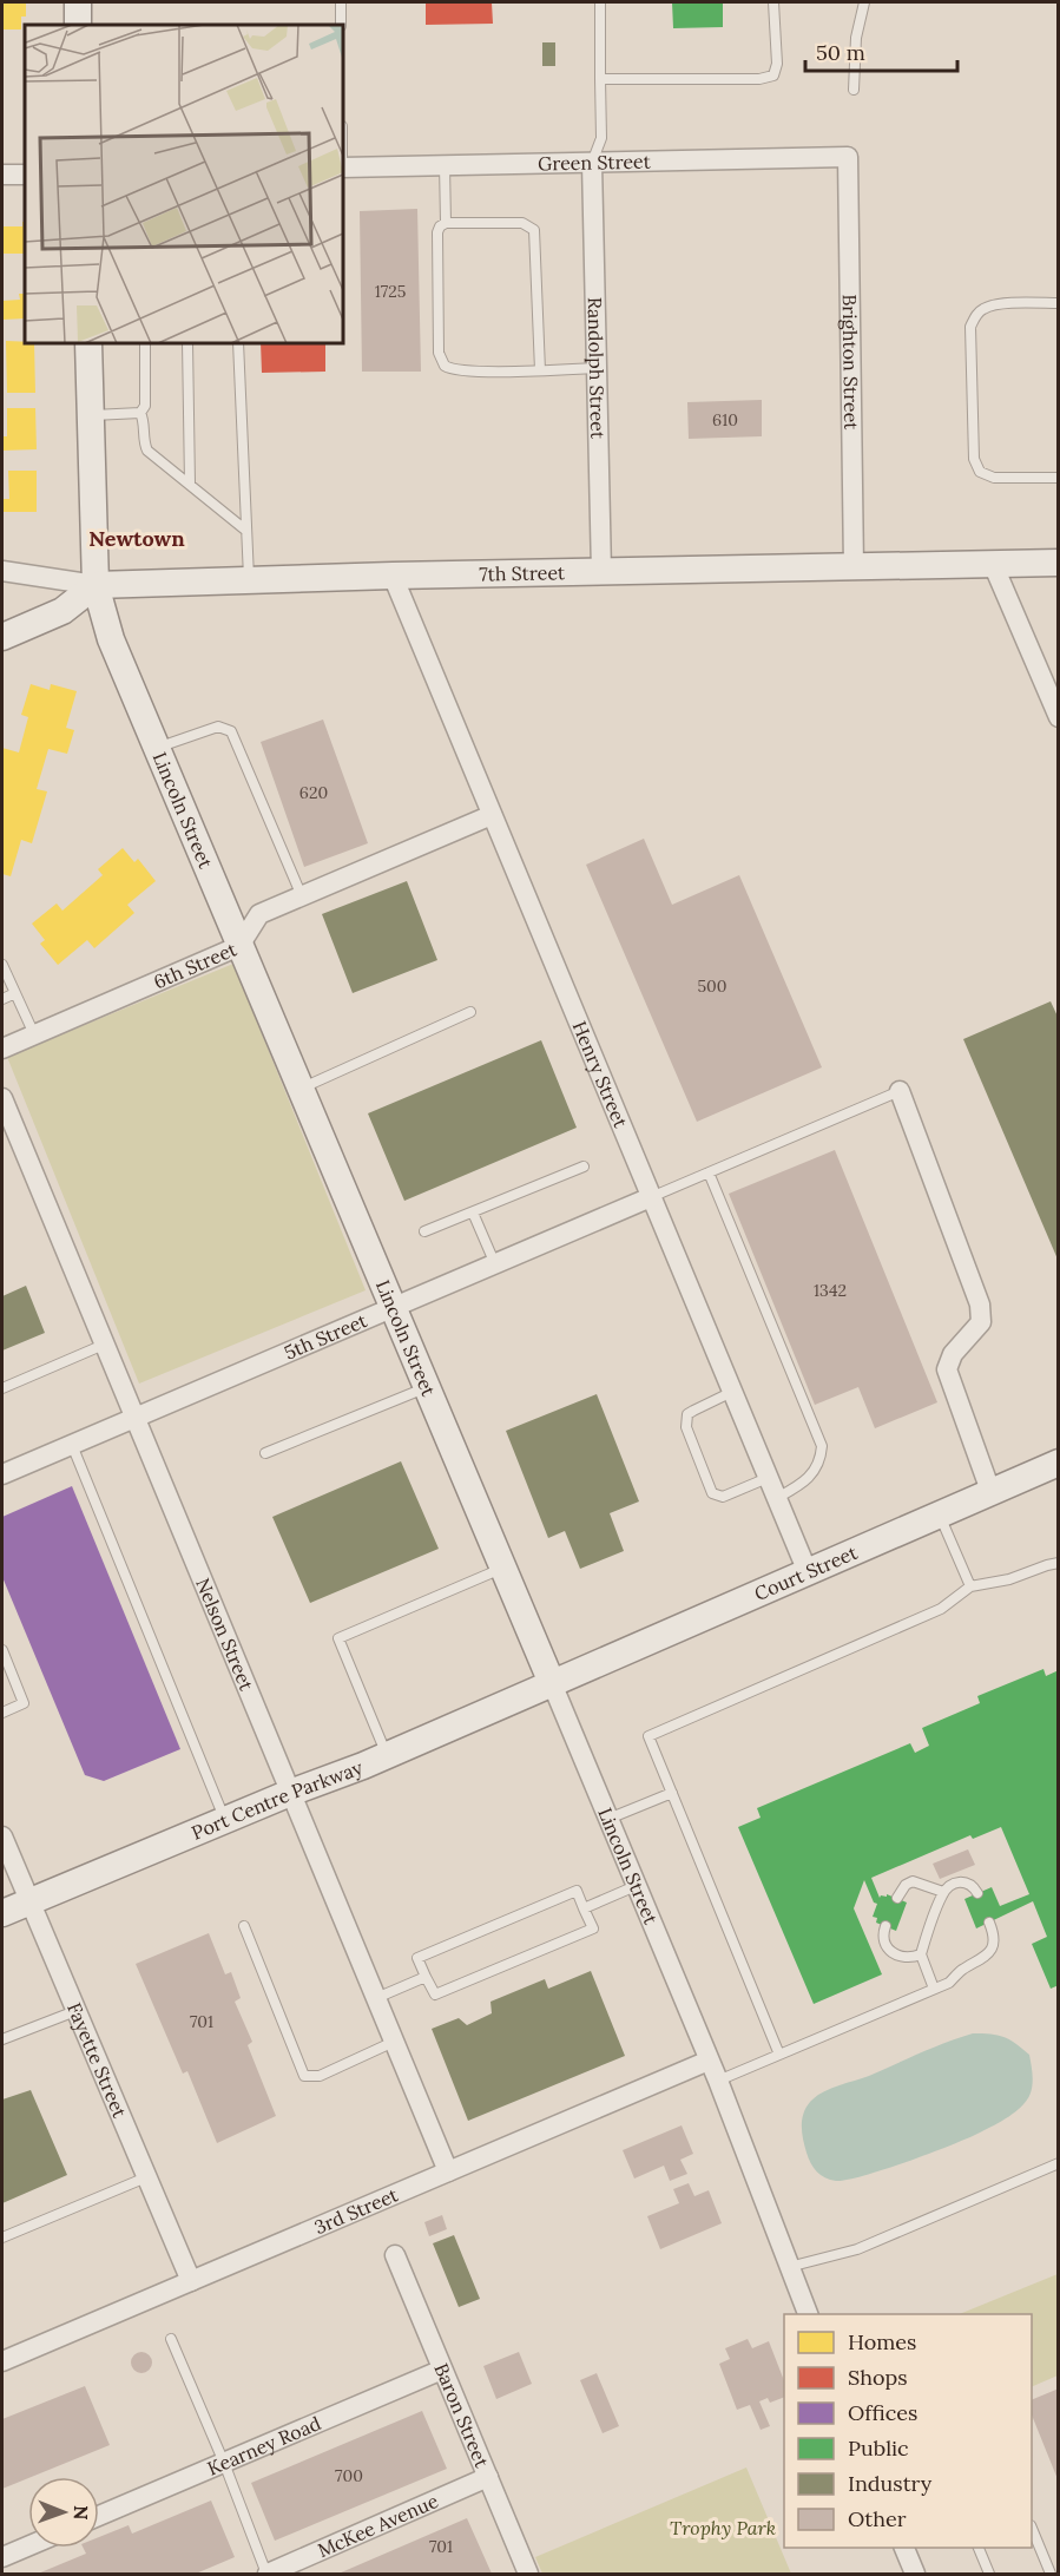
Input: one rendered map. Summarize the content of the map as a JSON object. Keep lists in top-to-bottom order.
{
  "streets": {
    "street": [
      "Green Street",
      "Brighton Street",
      "Randolph Street",
      "7th Street",
      "Lincoln Street",
      "6th Street",
      "Henry Street",
      "5th Street",
      "Court Street",
      "Nelson Street",
      "Port Centre Parkway",
      "Fayette Street",
      "3rd Street",
      "Baron Street",
      "Kearney Road",
      "McKee Avenue"
    ]
  },
  "crossings": [
    ["Green Street", "Brighton Street"],
    ["Green Street", "Randolph Street"],
    ["Brighton Street", "7th Street"],
    ["Randolph Street", "7th Street"],
    ["7th Street", "Lincoln Street"],
    ["7th Street", "Henry Street"],
    ["Lincoln Street", "6th Street"],
    ["Lincoln Street", "5th Street"],
    ["Lincoln Street", "Court Street"],
    ["Lincoln Street", "Port Centre Parkway"],
    ["Lincoln Street", "3rd Street"],
    ["6th Street", "Henry Street"],
    ["Henry Street", "5th Street"],
    ["Henry Street", "Court Street"],
    ["5th Street", "Nelson Street"],
    ["Court Street", "Port Centre Parkway"],
    ["Nelson Street", "Port Centre Parkway"],
    ["Nelson Street", "3rd Street"],
    ["Port Centre Parkway", "Fayette Street"],
    ["Fayette Street", "3rd Street"],
    ["Baron Street", "Kearney Road"],
    ["Baron Street", "McKee Avenue"]
  ],
  "districts": ["Newtown"],
  "parks": ["Trophy Park"],
  "house_numbers": [
    "1725",
    "610",
    "620",
    "500",
    "1342",
    "701",
    "700",
    "701"
  ],
  "legend": [
    "Homes",
    "Shops",
    "Offices",
    "Public",
    "Industry",
    "Other"
  ],
  "scale_bar": "50 m",
  "north": "right"
}
